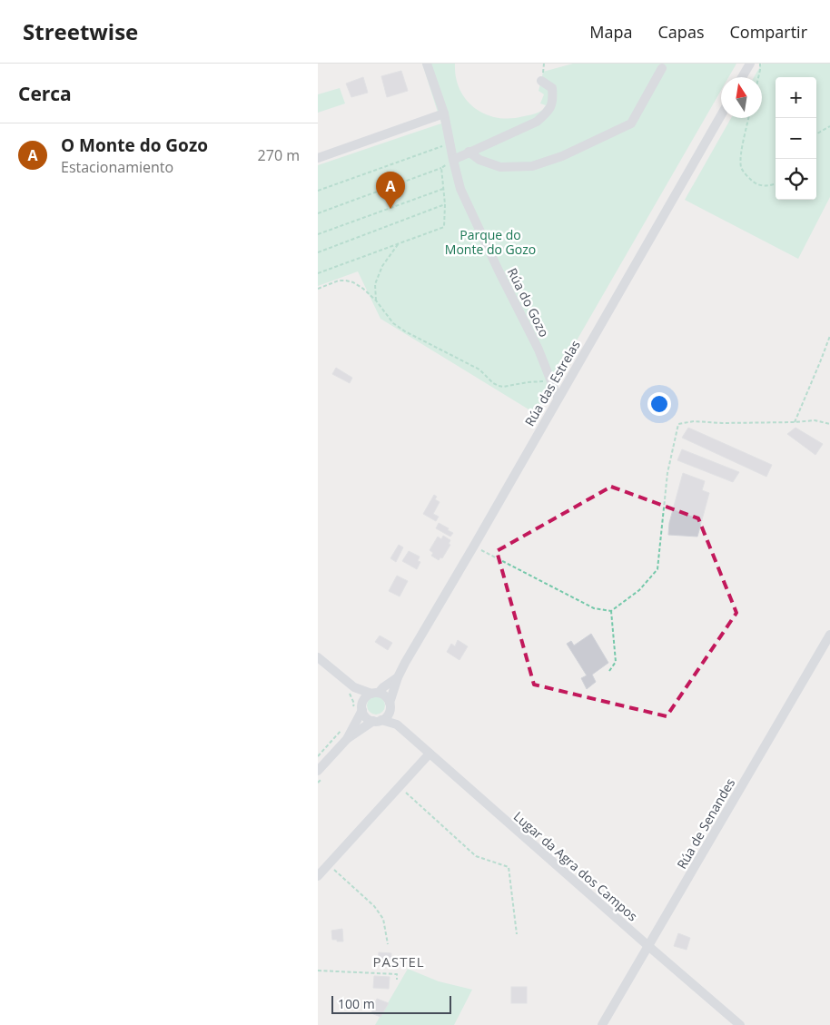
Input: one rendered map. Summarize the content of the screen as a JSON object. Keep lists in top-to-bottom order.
{
  "streets": {
    "street": [
      "Rúa do Gozo",
      "Rúa das Estrelas",
      "Rúa de Senandes",
      "Lugar da Agra dos Campos"
    ]
  },
  "crossings": [
    ["Rúa do Gozo", "Rúa das Estrelas"],
    ["Rúa das Estrelas", "Lugar da Agra dos Campos"],
    ["Rúa de Senandes", "Lugar da Agra dos Campos"]
  ],
  "districts": ["PASTEL"],
  "parks": ["Parque do Monte do Gozo"],
  "scale_bar": "100 m",
  "north": "top",
  "page": {
    "header": "Streetwise",
    "nav": ["Mapa", "Capas", "Compartir"],
    "heading": "Cerca",
    "map_buttons": ["+", "−"],
    "list": [
      {
        "mark": "A",
        "name": "O Monte do Gozo",
        "note": "Estacionamiento",
        "value": "270 m"
      }
    ],
    "pins": "A",
    "scale": "100 m"
  }
}
